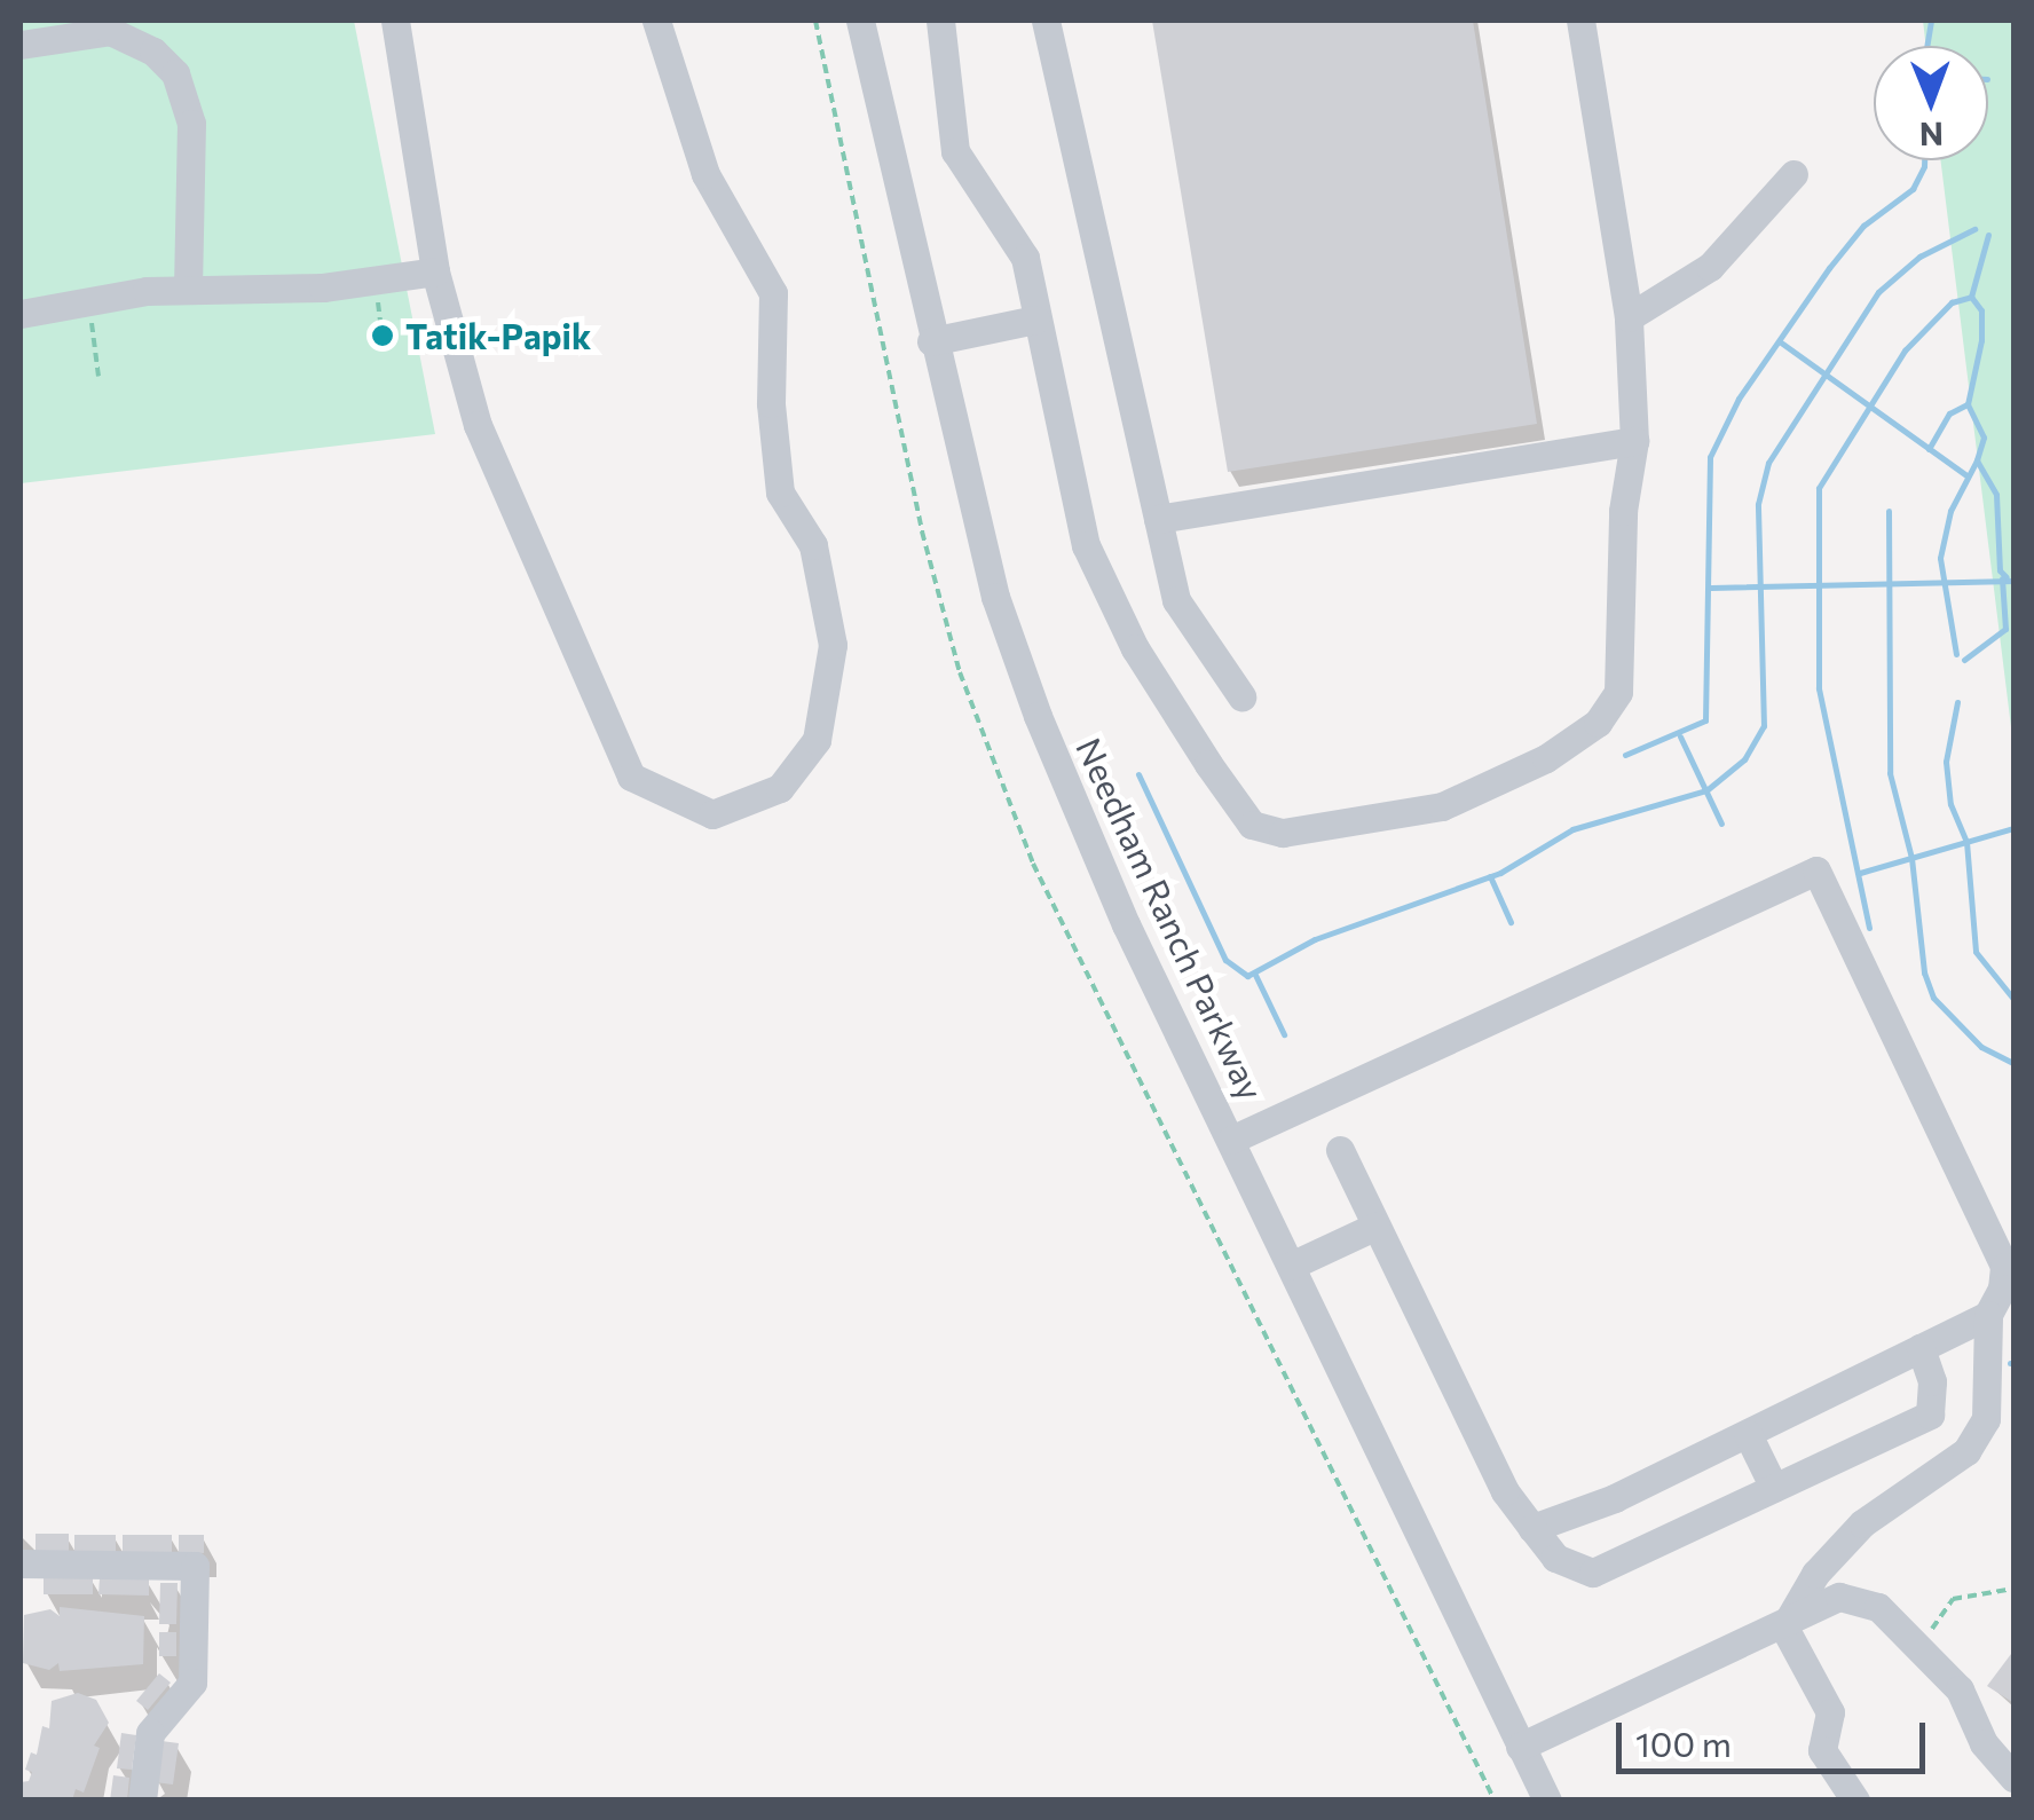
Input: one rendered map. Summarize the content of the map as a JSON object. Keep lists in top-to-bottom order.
{
  "streets": {
    "street": ["Needham Ranch Parkway"]
  },
  "places": ["Tatik-Papik"],
  "scale_bar": "100 m",
  "north": "bottom"
}
